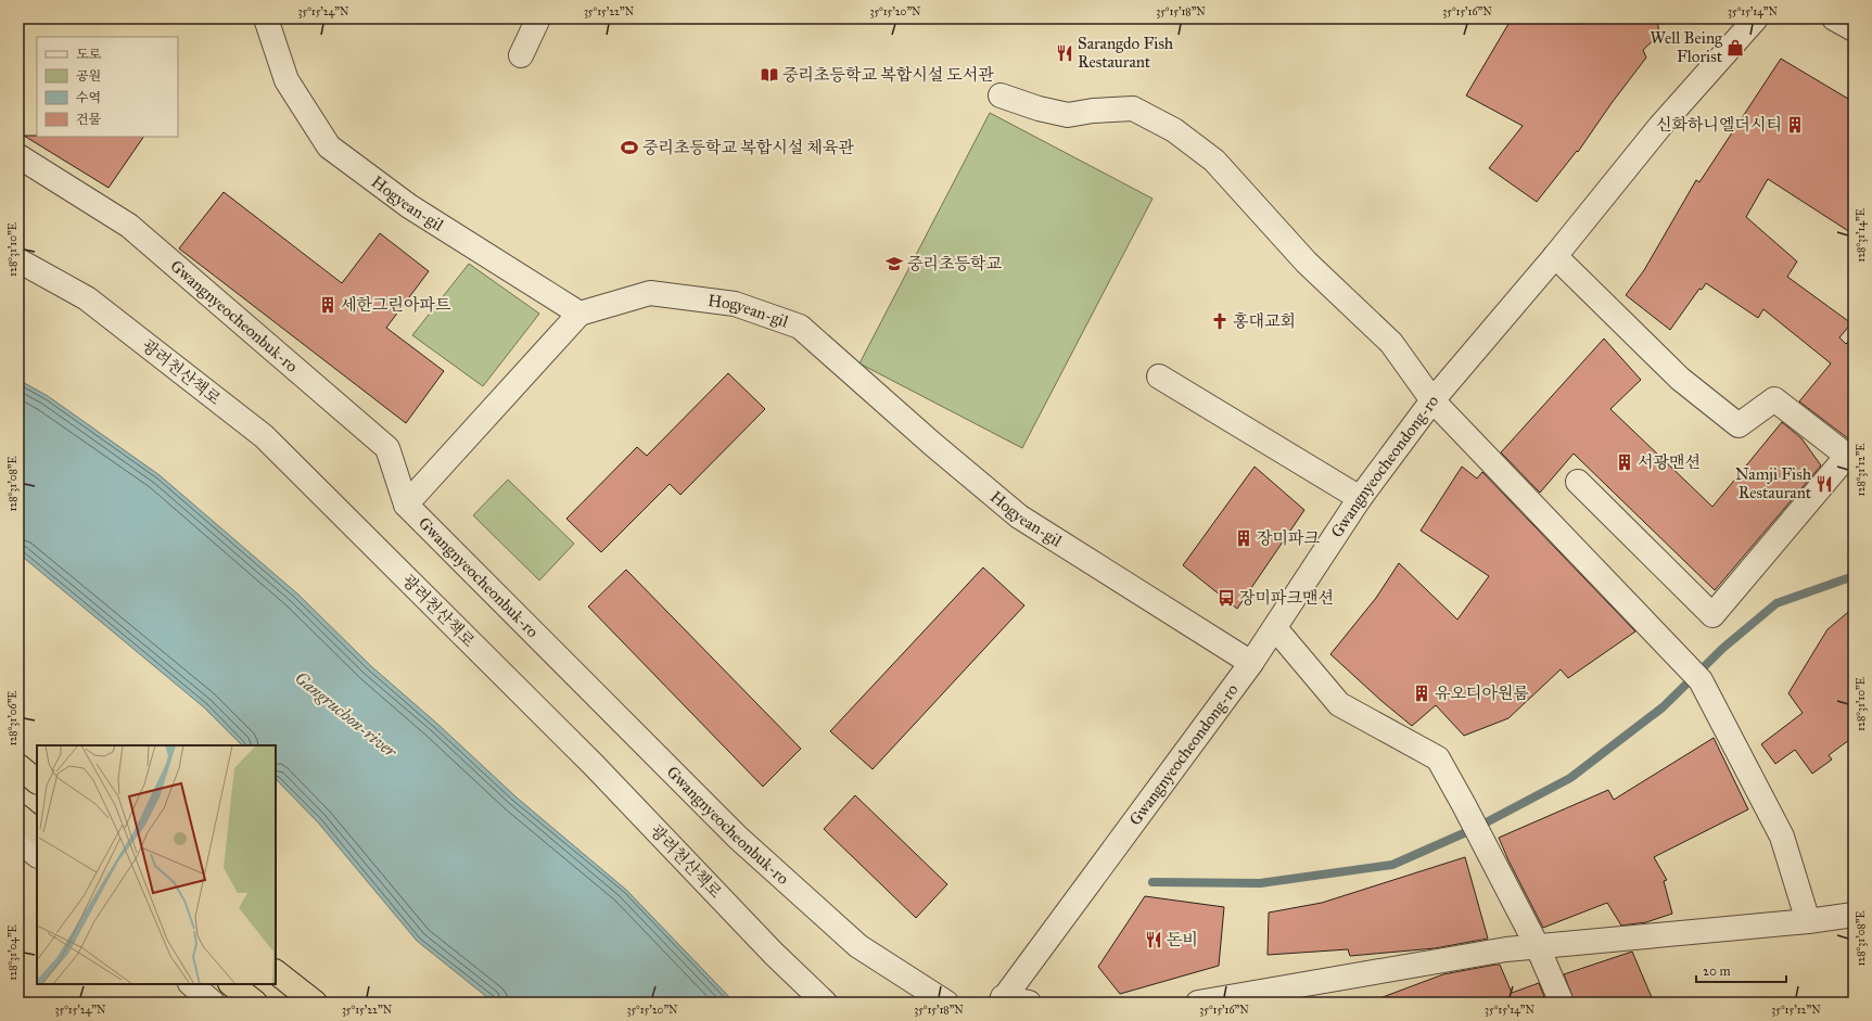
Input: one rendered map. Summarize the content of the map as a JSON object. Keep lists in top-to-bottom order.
{
  "streets": {
    "street": [
      "Hogyean-gil",
      "Gwangnyeocheonbuk-ro",
      "광려천산책로",
      "Gwangnyeocheondong-ro"
    ]
  },
  "crossings": [
    ["Hogyean-gil", "Gwangnyeocheondong-ro"]
  ],
  "water": ["Gangruchon-river"],
  "places": {
    "shop": ["Well Being Florist"],
    "restaurant": ["Sarangdo Fish Restaurant", "Namji Fish Restaurant", "돈비"],
    "library": ["중리초등학교 복합시설 도서관"],
    "building": [
      "신화하니엘더시티",
      "세한그린아파트",
      "서광맨션",
      "장미파크",
      "유오디아원룸"
    ],
    "sports": ["중리초등학교 복합시설 체육관"],
    "school or university": ["중리초등학교"],
    "church": ["홍대교회"],
    "bus stop": ["장미파크맨션"]
  },
  "legend": [
    "도로",
    "공원",
    "수역",
    "건물"
  ],
  "scale_bar": "20 m",
  "coordinates": [
    "35°15'24\"N",
    "35°15'22\"N",
    "35°15'20\"N",
    "35°15'18\"N",
    "35°15'16\"N",
    "35°15'14\"N",
    "128°31'14\"E",
    "128°31'10\"E",
    "128°31'12\"E",
    "128°31'08\"E",
    "128°31'06\"E",
    "128°31'04\"E",
    "35°15'12\"N"
  ]
}
